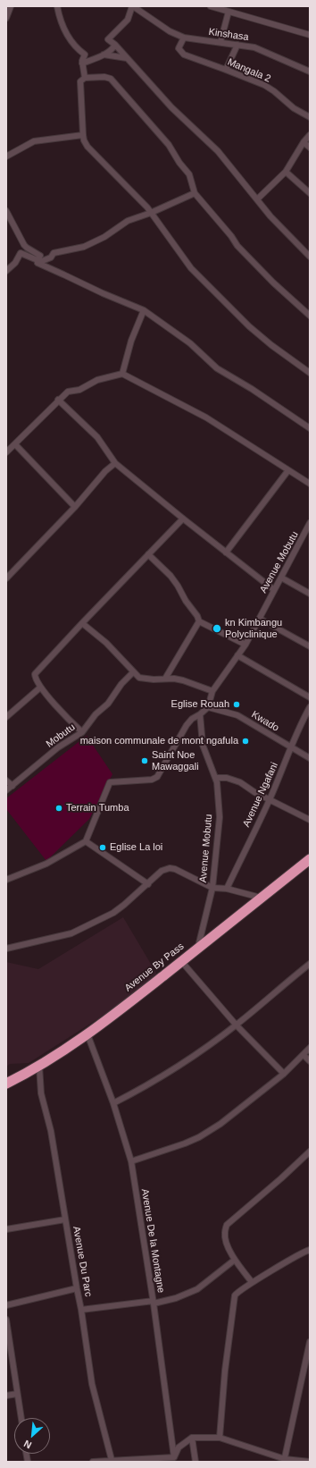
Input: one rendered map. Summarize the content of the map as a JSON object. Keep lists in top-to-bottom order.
{
  "streets": {
    "highway": ["Avenue By Pass"],
    "street": [
      "Kinshasa",
      "Mangala 2",
      "Avenue Mobutu",
      "Kwado",
      "Mobutu",
      "Avenue Ngafani",
      "Avenue De la Montagne",
      "Avenue Du Parc"
    ]
  },
  "crossings": [
    ["Kinshasa", "Mangala 2"],
    ["Avenue Mobutu", "Kwado"],
    ["Avenue Mobutu", "Avenue By Pass"],
    ["Kwado", "Avenue Ngafani"],
    ["Avenue By Pass", "Avenue De la Montagne"],
    ["Avenue By Pass", "Avenue Du Parc"]
  ],
  "places": [
    "kn Kimbangu Polyclinique",
    "Eglise Rouah",
    "maison communale de mont ngafula",
    "Saint Noe Mawaggali",
    "Terrain Tumba",
    "Eglise La loi"
  ],
  "north": "bottom left"
}
